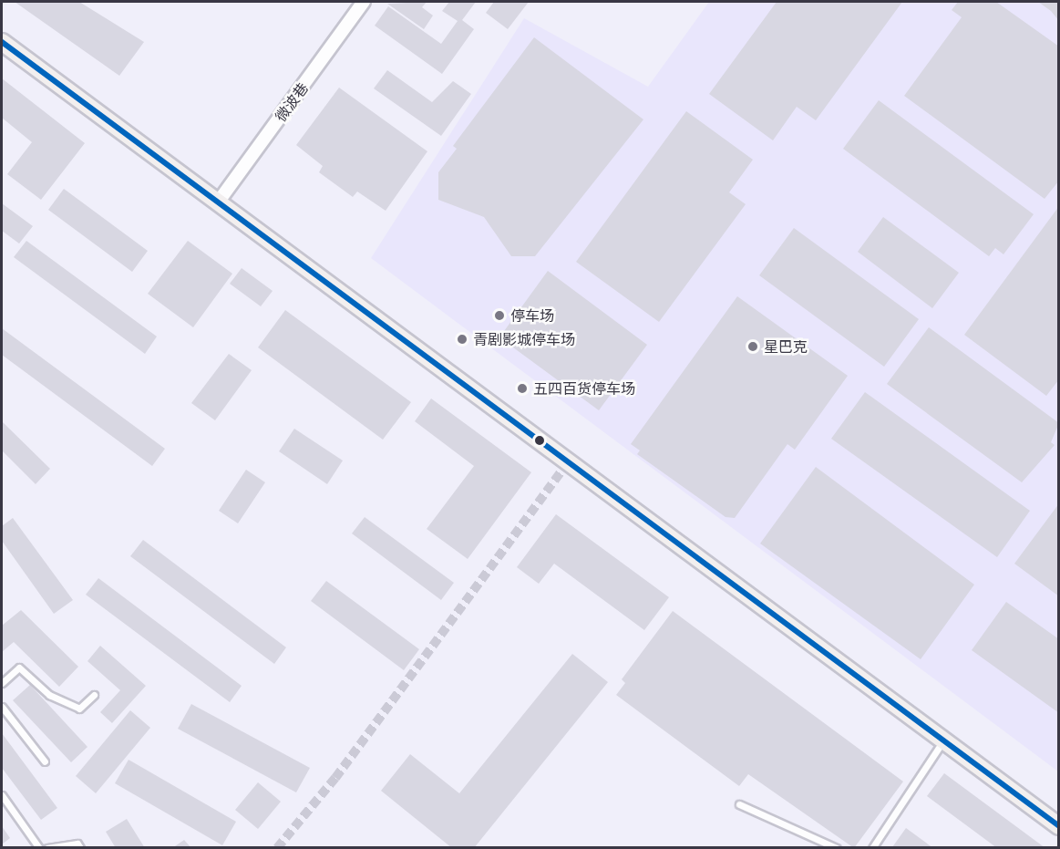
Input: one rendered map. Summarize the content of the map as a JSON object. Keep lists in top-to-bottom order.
{
  "streets": {
    "street": ["微波巷"]
  },
  "places": [
    "停车场",
    "青剧影城停车场",
    "星巴克",
    "五四百货停车场"
  ]
}
